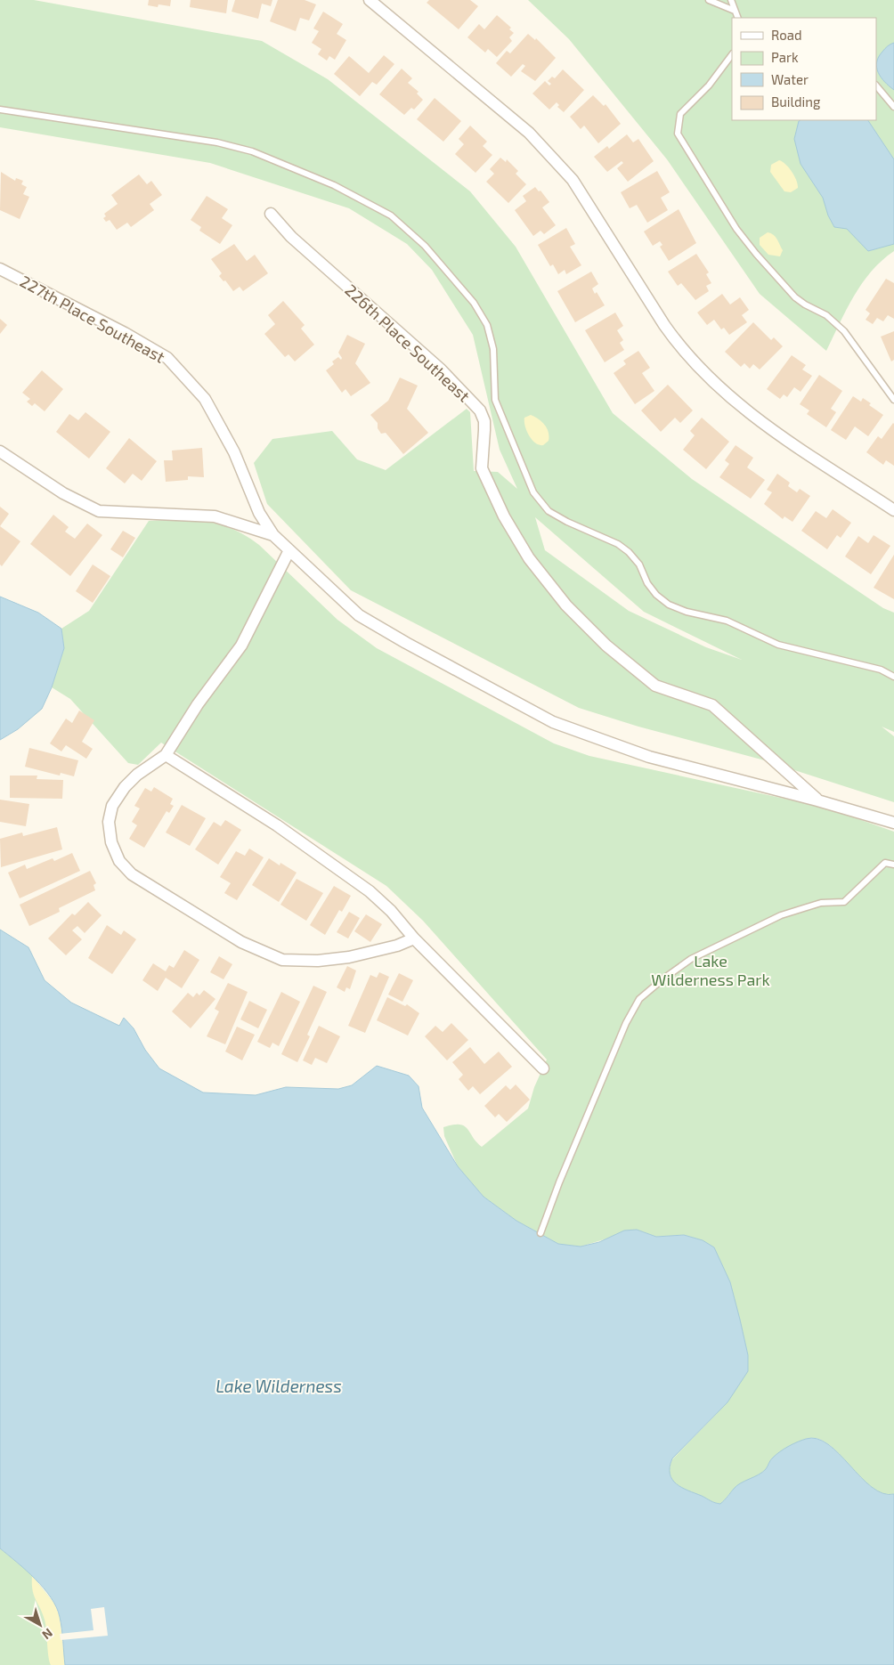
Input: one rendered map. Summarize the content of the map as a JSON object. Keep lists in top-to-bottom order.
{
  "streets": {
    "street": ["227th Place Southeast", "226th Place Southeast"]
  },
  "water": ["Lake Wilderness"],
  "parks": ["Lake Wilderness Park"],
  "legend": [
    "Road",
    "Park",
    "Water",
    "Building"
  ],
  "north": "bottom right"
}
